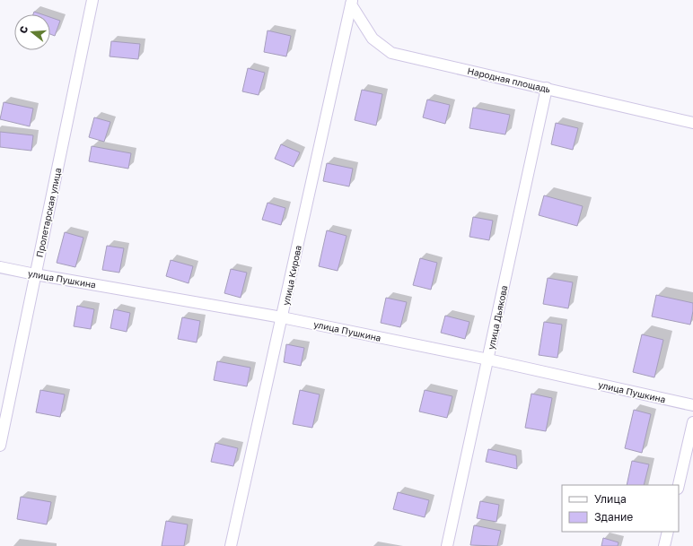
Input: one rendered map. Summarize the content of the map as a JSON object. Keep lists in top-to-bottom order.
{
  "streets": {
    "street": [
      "Народная площадь",
      "Пролетарская улица",
      "улица Кирова",
      "улица Пушкина",
      "улица Дьякова"
    ]
  },
  "crossings": [
    ["Народная площадь", "улица Кирова"],
    ["Народная площадь", "улица Дьякова"],
    ["Пролетарская улица", "улица Пушкина"],
    ["улица Кирова", "улица Пушкина"],
    ["улица Пушкина", "улица Дьякова"]
  ],
  "legend": ["Улица", "Здание"],
  "north": "left"
}
